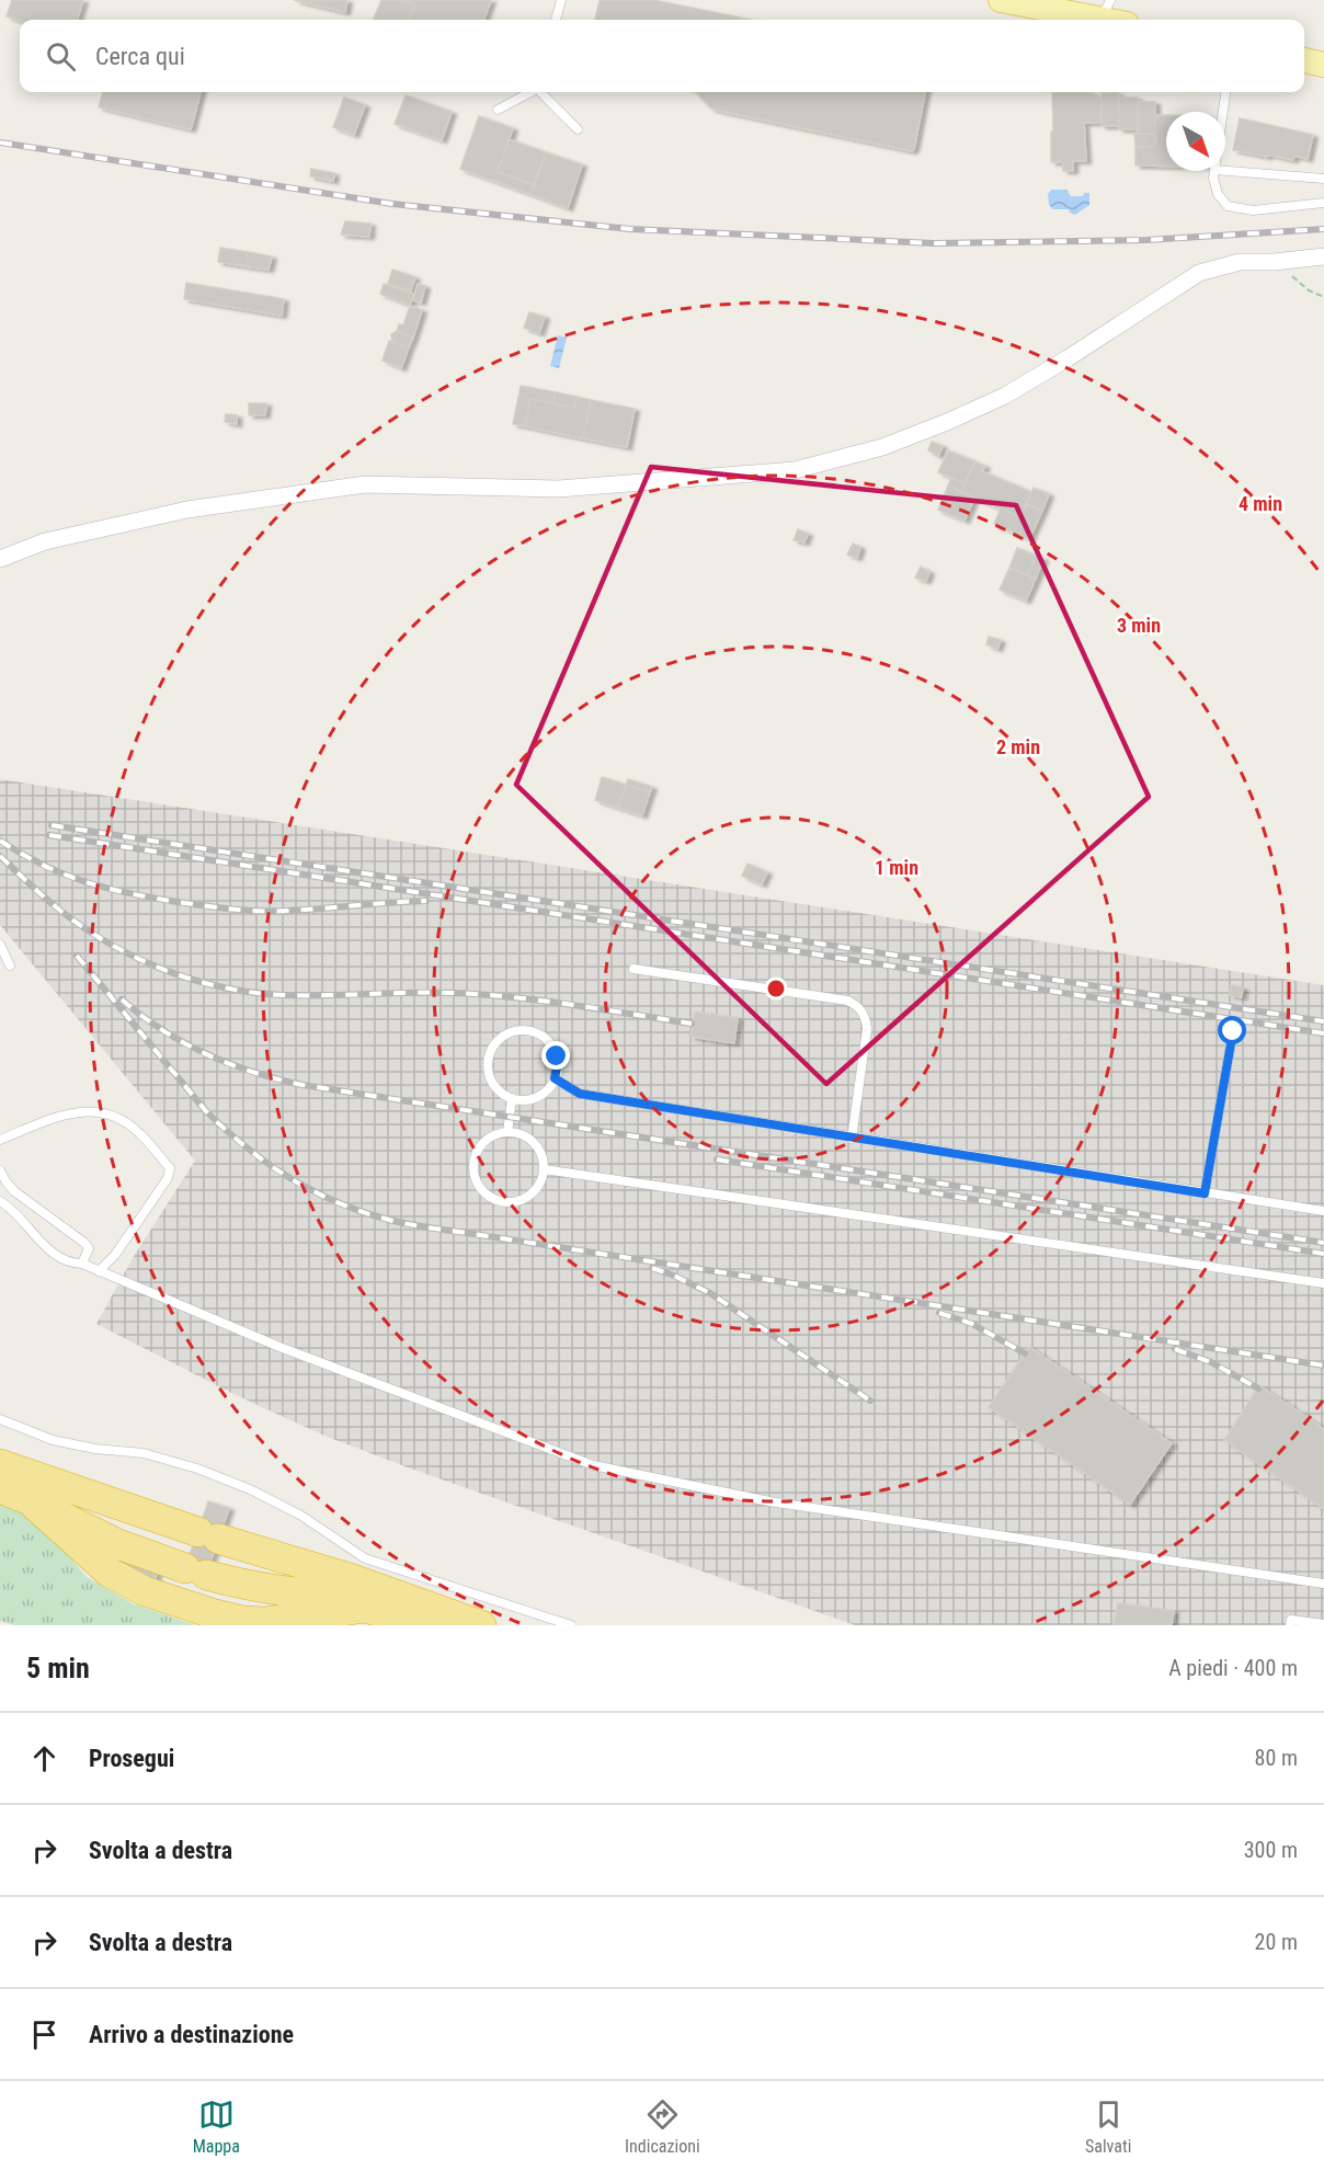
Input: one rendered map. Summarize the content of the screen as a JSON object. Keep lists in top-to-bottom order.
{
  "north": "bottom right",
  "page": {
    "search": "Cerca qui",
    "heading": ["5 min", "A piedi · 400 m"],
    "list": [
      ["Prosegui", "80 m"],
      ["Svolta a destra", "300 m"],
      ["Svolta a destra", "20 m"],
      "Arrivo a destinazione"
    ],
    "nav": ["Mappa", "Indicazioni", "Salvati"]
  },
  "rings": [
    "4 min",
    "3 min",
    "2 min",
    "1 min"
  ]
}
